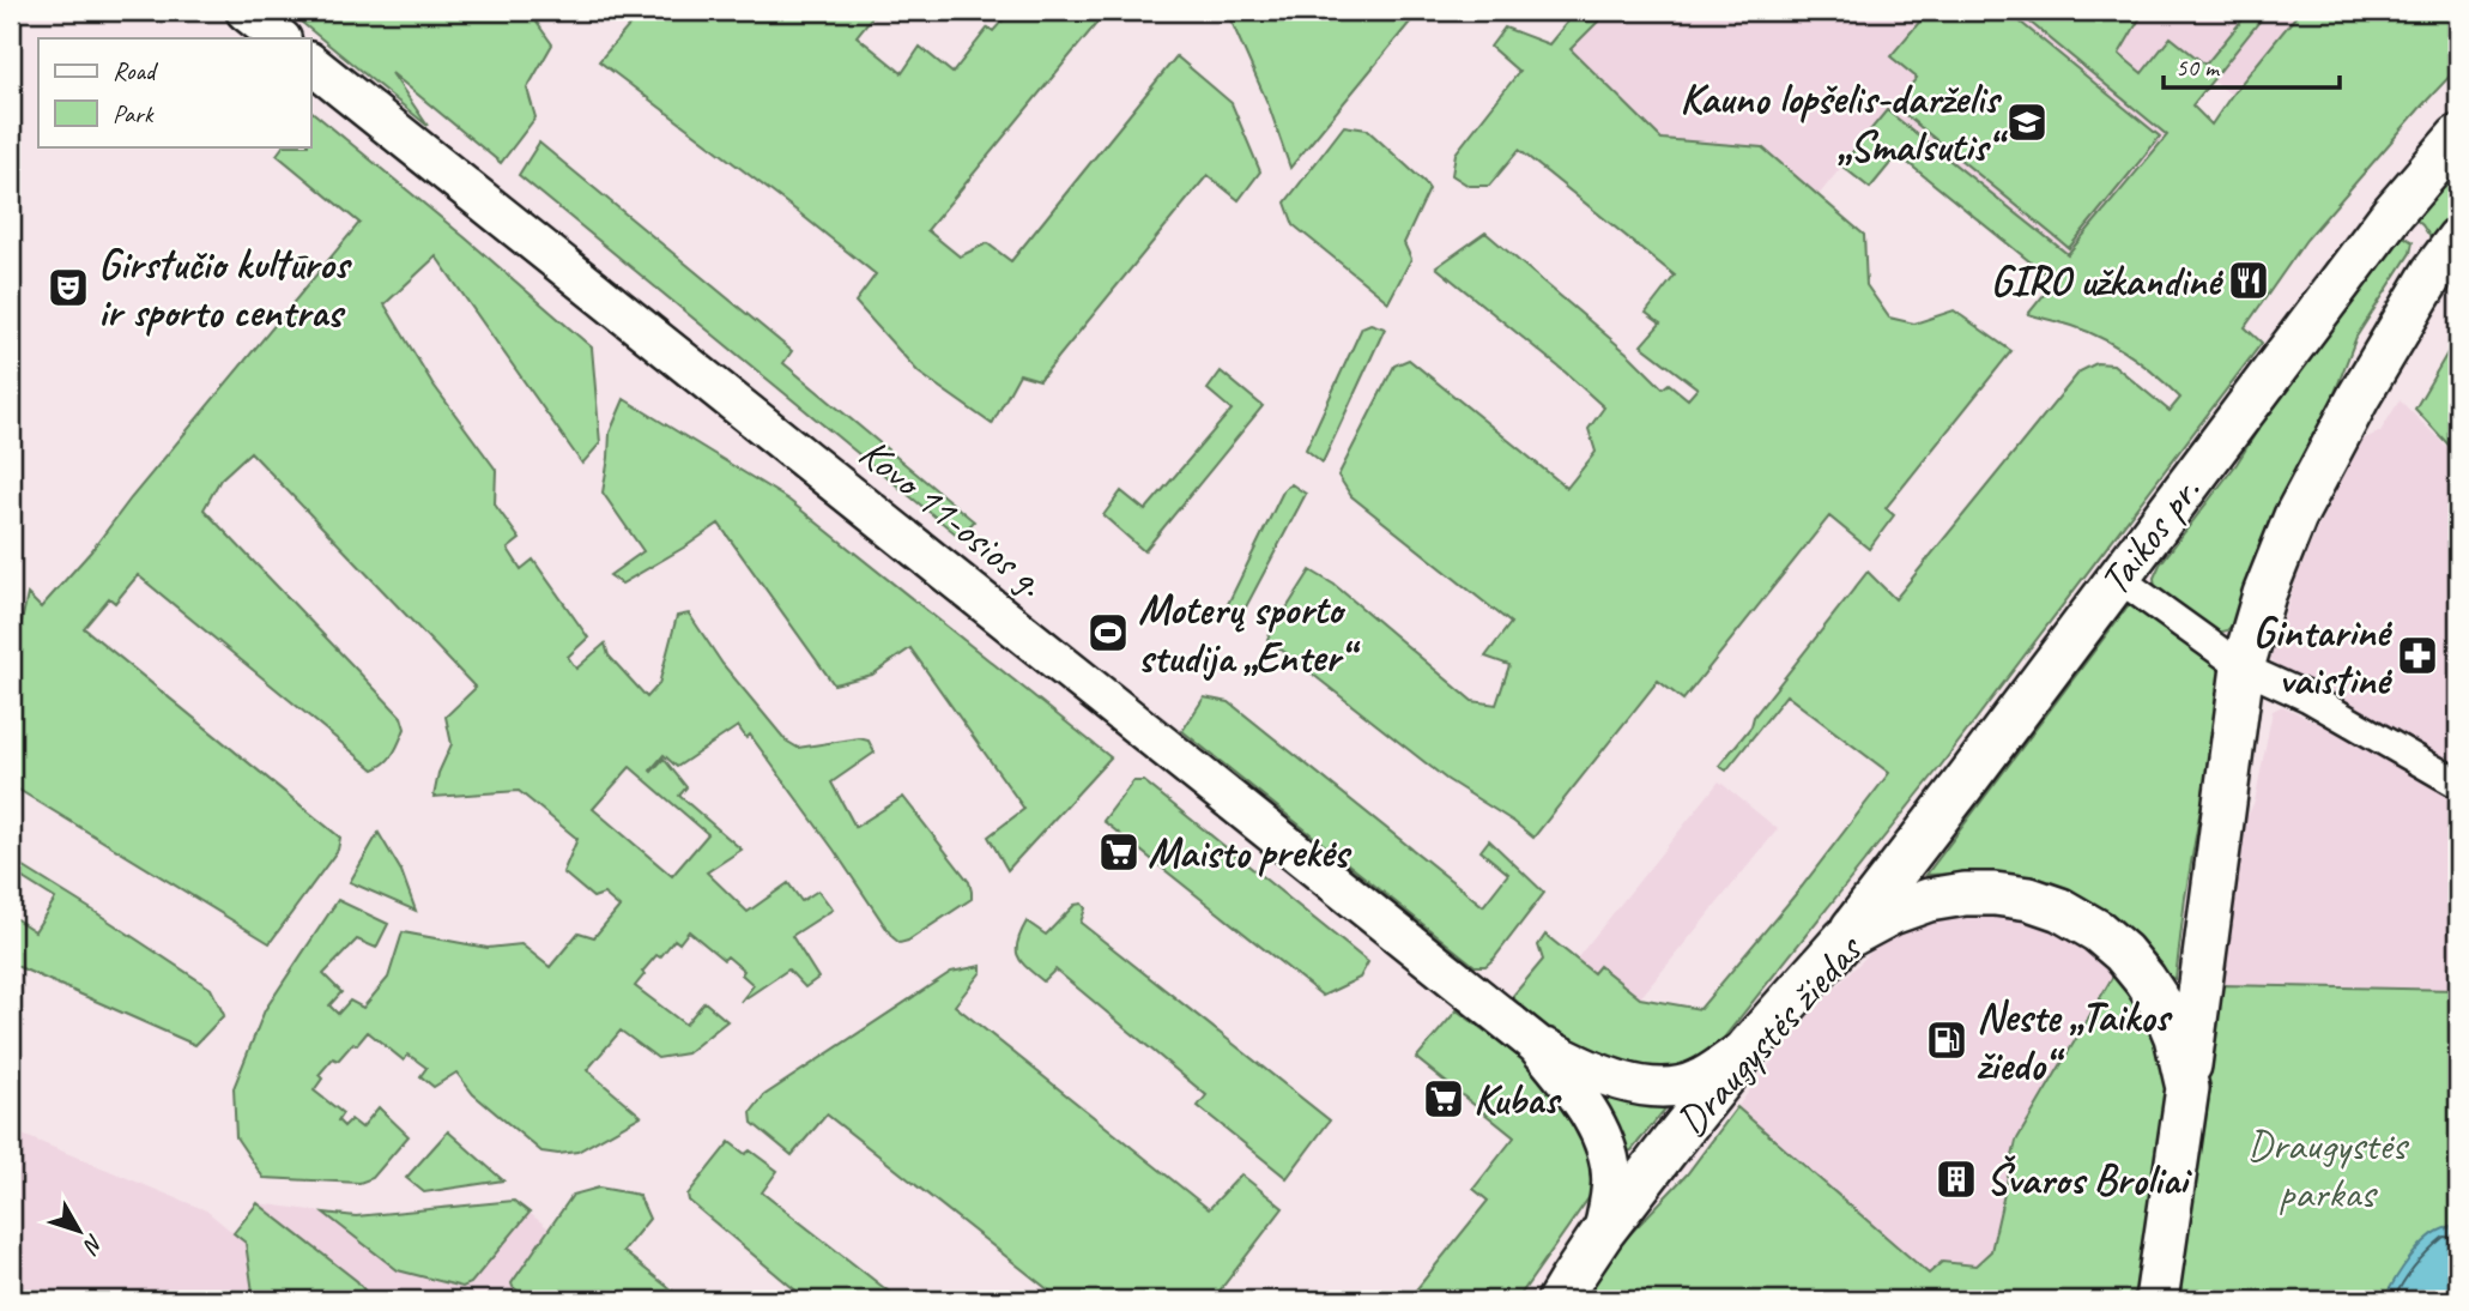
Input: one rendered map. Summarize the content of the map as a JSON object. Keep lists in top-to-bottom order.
{
  "streets": {
    "main road": ["Kovo 11-osios g.", "Taikos pr.", "Draugystės žiedas"]
  },
  "crossings": [
    ["Kovo 11-osios g.", "Draugystės žiedas"],
    ["Taikos pr.", "Draugystės žiedas"]
  ],
  "parks": ["Draugystės parkas"],
  "places": {
    "school or university": ["Kauno lopšelis-darželis „Smalsutis“"],
    "restaurant": ["GIRO užkandinė"],
    "theatre": ["Girstučio kultūros ir sporto centras"],
    "sports": ["Moterų sporto studija „Enter“"],
    "pharmacy": ["Gintarinė vaistinė"],
    "supermarket": ["Maisto prekės", "Kubas"],
    "fuel station": ["Neste „Taikos žiedo“"],
    "building": ["Švaros Broliai"]
  },
  "legend": ["Road", "Park"],
  "scale_bar": "50 m",
  "north": "bottom right"
}
